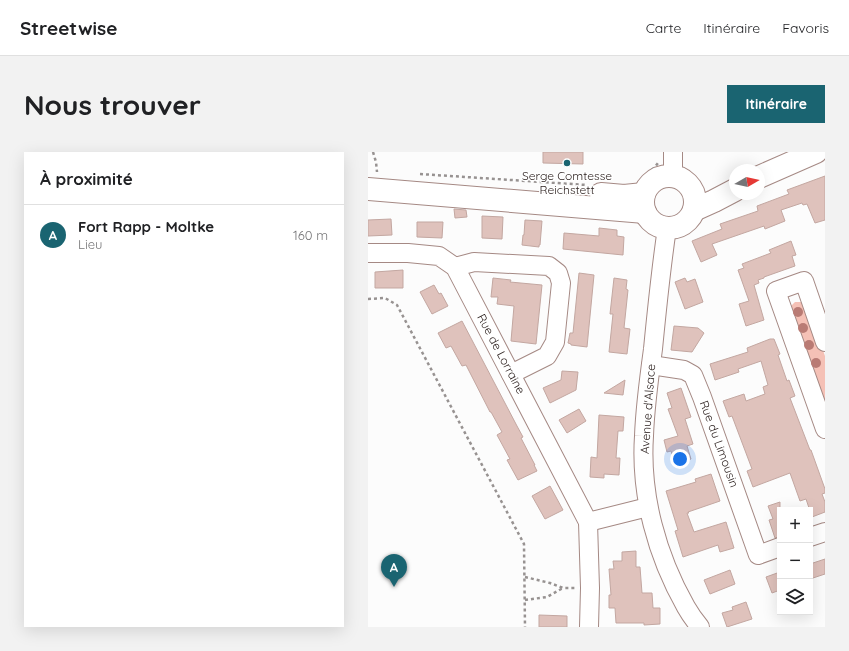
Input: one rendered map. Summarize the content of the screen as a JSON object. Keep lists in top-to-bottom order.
{
  "streets": {
    "street": ["Rue de Lorraine", "Avenue d'Alsace", "Rue du Limousin"]
  },
  "crossings": [
    ["Avenue d'Alsace", "Rue du Limousin"]
  ],
  "places": ["Serge Comtesse Reichstett"],
  "north": "right",
  "page": {
    "header": "Streetwise",
    "nav": ["Carte", "Itinéraire", "Favoris"],
    "buttons": "Itinéraire",
    "title": "Nous trouver",
    "heading": "À proximité",
    "list": [
      {
        "mark": "A",
        "name": "Fort Rapp - Moltke",
        "note": "Lieu",
        "value": "160 m"
      }
    ],
    "map_buttons": ["+", "−"],
    "pins": "A"
  }
}
